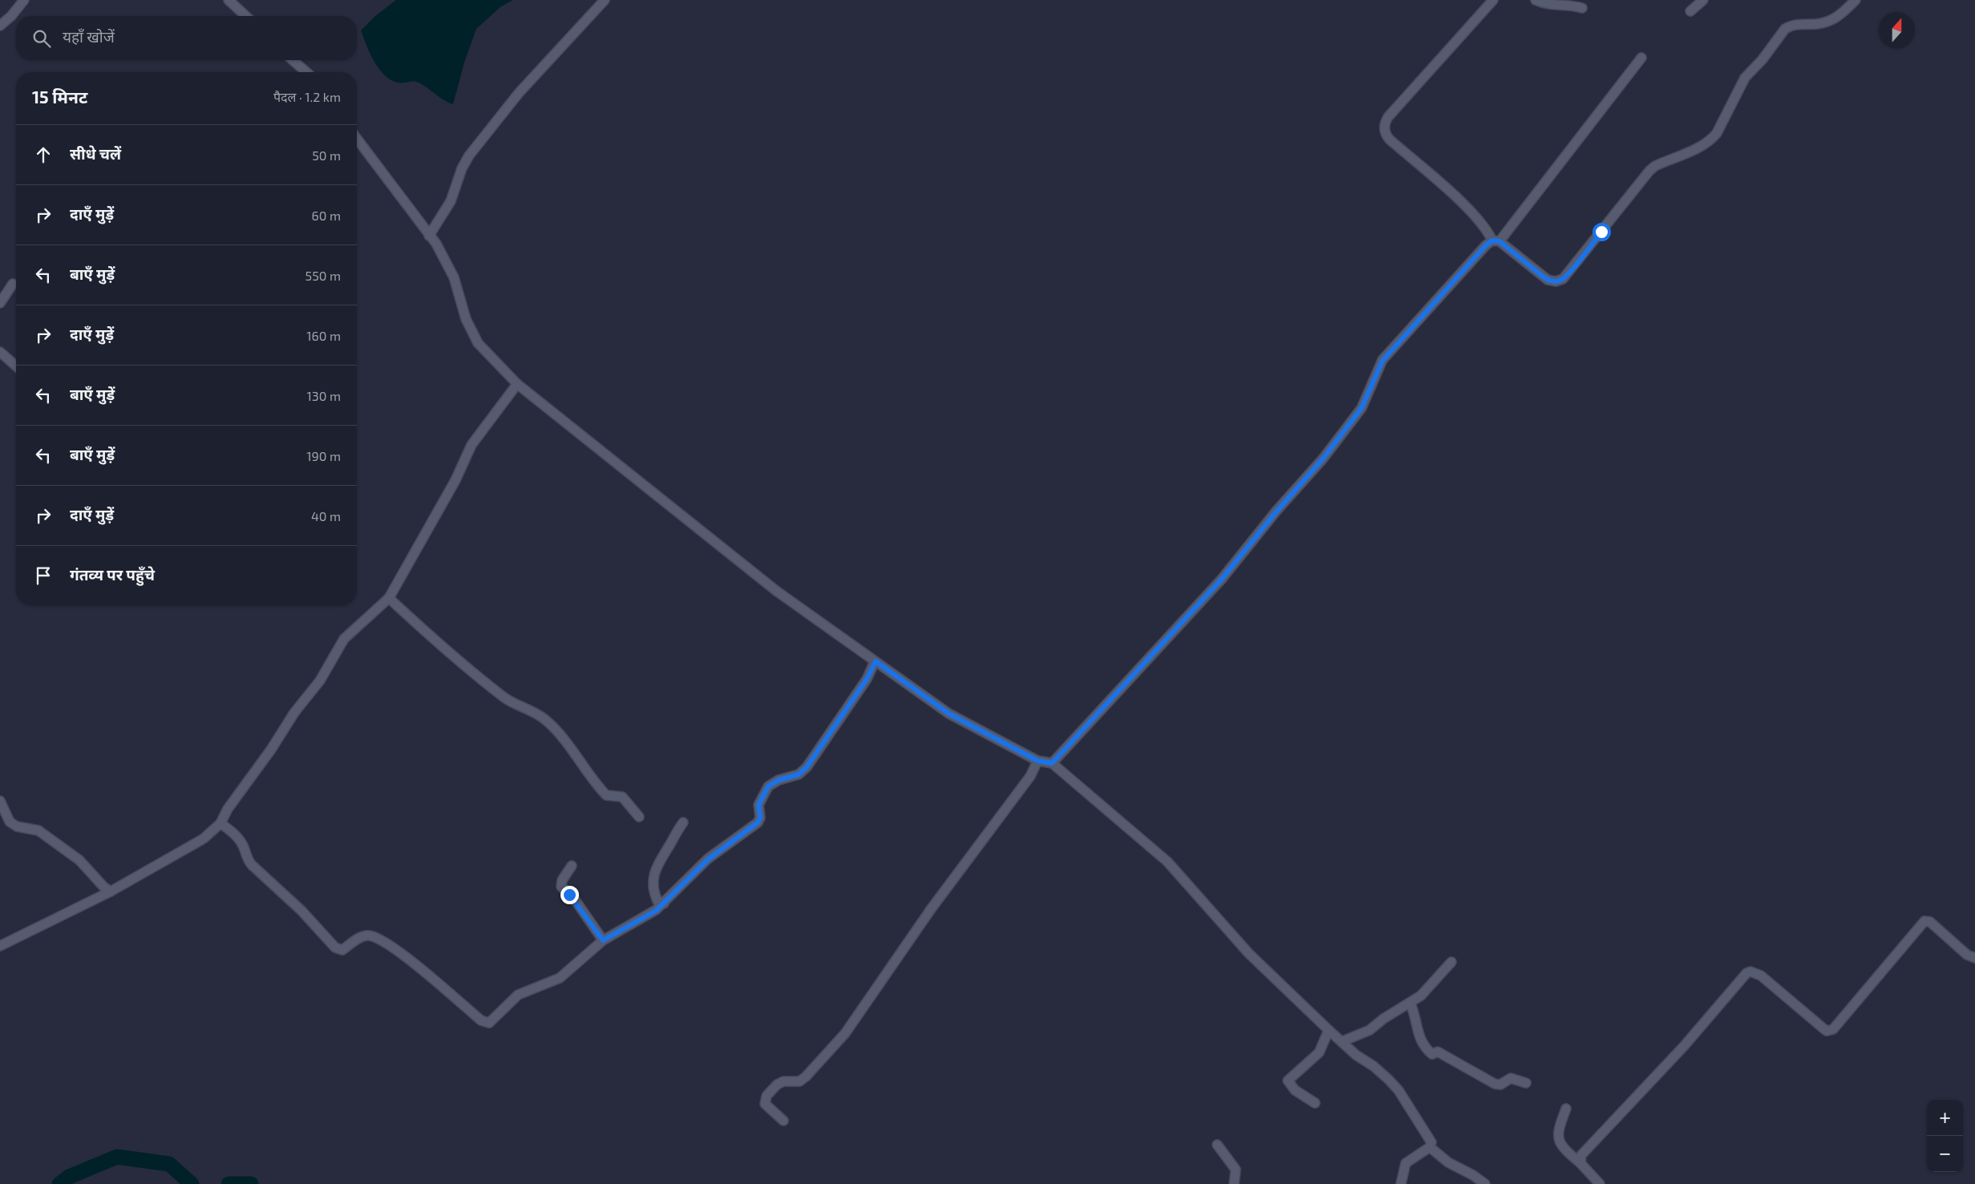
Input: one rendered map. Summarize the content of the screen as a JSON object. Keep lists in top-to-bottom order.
{
  "north": "top",
  "page": {
    "search": "यहाँ खोजें",
    "heading": ["15 मिनट", "पैदल · 1.2 km"],
    "list": [
      ["सीधे चलें", "50 m"],
      ["दाएँ मुड़ें", "60 m"],
      ["बाएँ मुड़ें", "550 m"],
      ["दाएँ मुड़ें", "160 m"],
      ["बाएँ मुड़ें", "130 m"],
      ["बाएँ मुड़ें", "190 m"],
      ["दाएँ मुड़ें", "40 m"],
      "गंतव्य पर पहुँचे"
    ],
    "map_buttons": ["+", "−"]
  }
}
